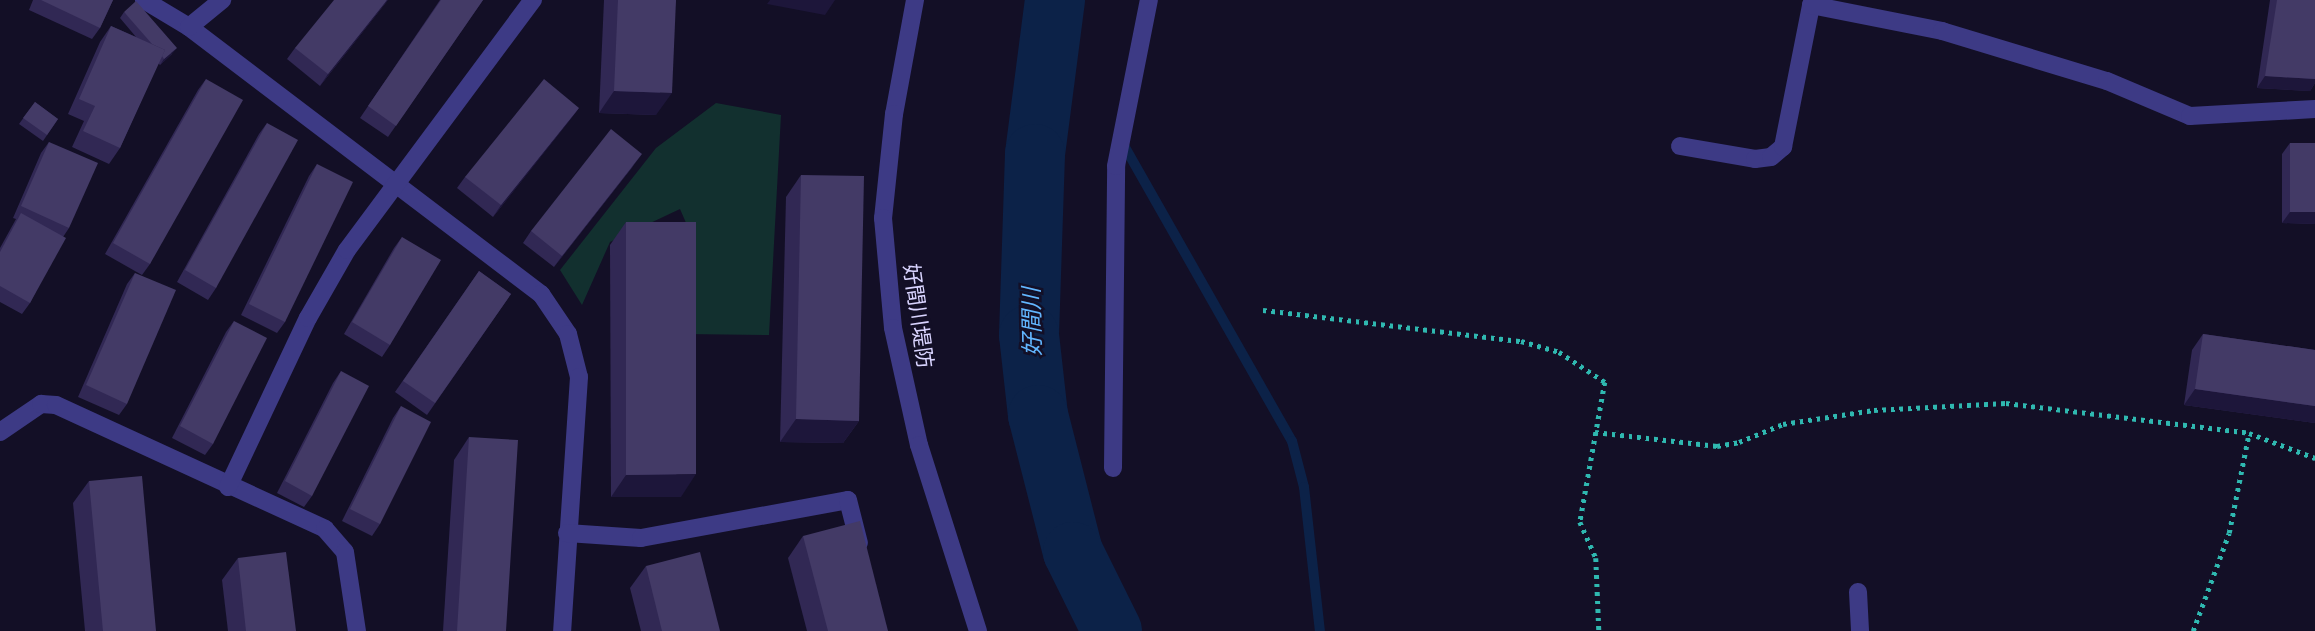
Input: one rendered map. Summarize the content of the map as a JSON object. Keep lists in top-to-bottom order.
{
  "streets": {
    "street": ["好間川堤防"]
  },
  "water": ["好間川"]
}
